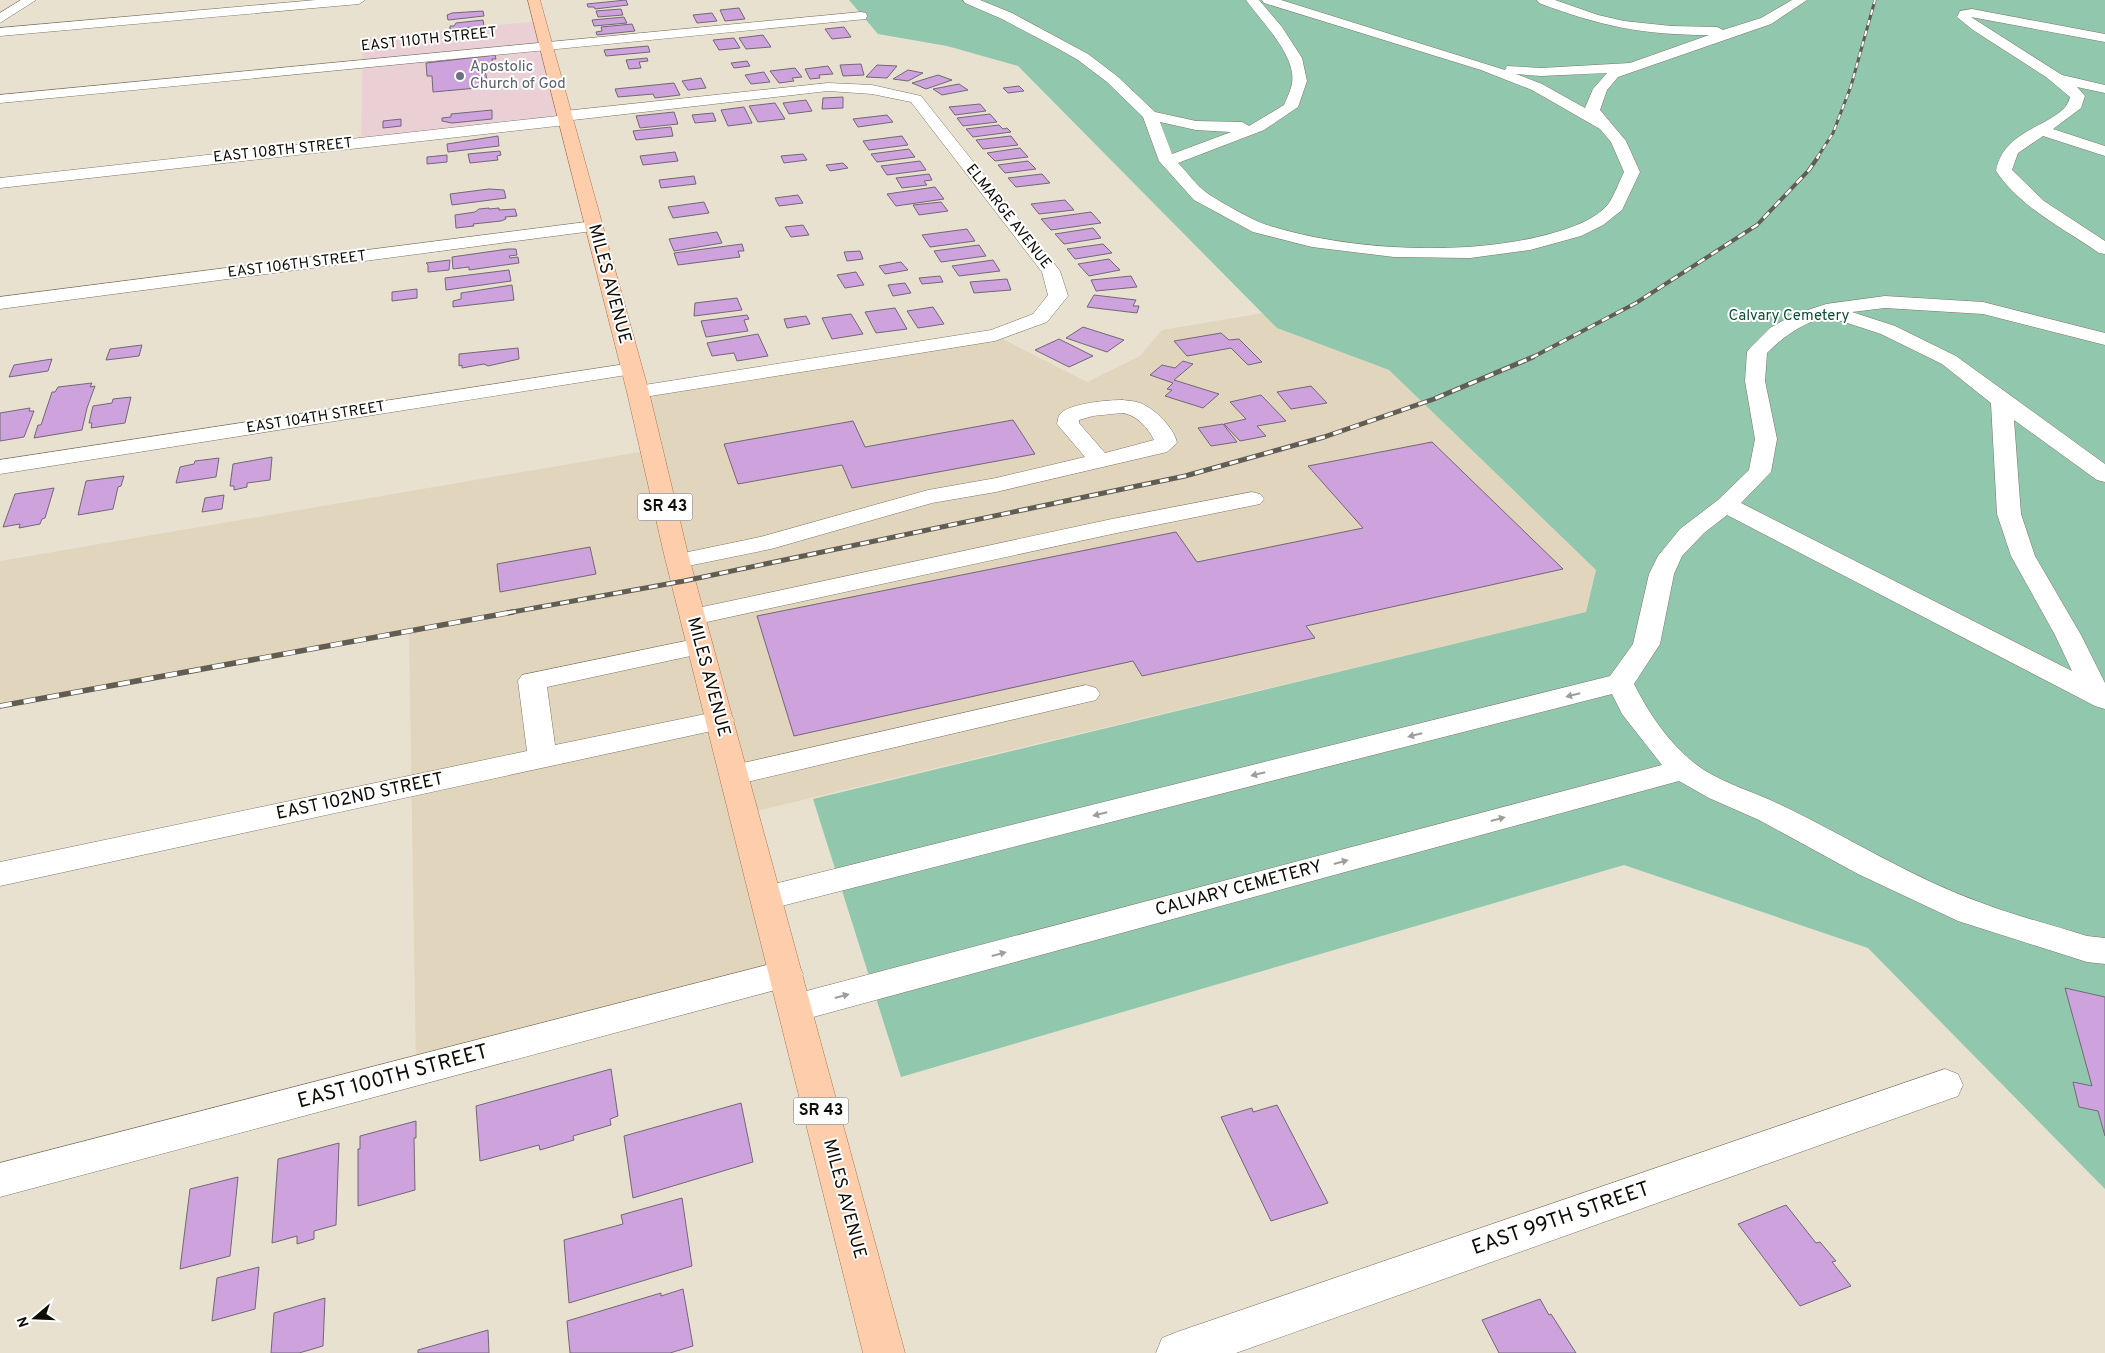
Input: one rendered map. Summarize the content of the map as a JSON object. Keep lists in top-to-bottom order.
{
  "streets": {
    "main road": ["MILES AVENUE", "SR 43"],
    "street": [
      "EAST 110TH STREET",
      "EAST 108TH STREET",
      "ELMARGE AVENUE",
      "EAST 106TH STREET",
      "EAST 104TH STREET",
      "EAST 102ND STREET",
      "CALVARY CEMETERY",
      "EAST 100TH STREET",
      "EAST 99TH STREET"
    ]
  },
  "crossings": [
    ["EAST 110TH STREET", "MILES AVENUE"],
    ["EAST 108TH STREET", "ELMARGE AVENUE"],
    ["EAST 108TH STREET", "MILES AVENUE"],
    ["ELMARGE AVENUE", "MILES AVENUE"],
    ["EAST 106TH STREET", "MILES AVENUE"],
    ["MILES AVENUE", "EAST 104TH STREET"],
    ["MILES AVENUE", "EAST 102ND STREET"],
    ["MILES AVENUE", "CALVARY CEMETERY"],
    ["MILES AVENUE", "EAST 100TH STREET"],
    ["CALVARY CEMETERY", "EAST 100TH STREET"]
  ],
  "parks": ["Calvary Cemetery"],
  "places": ["Apostolic Church of God"],
  "north": "left"
}
